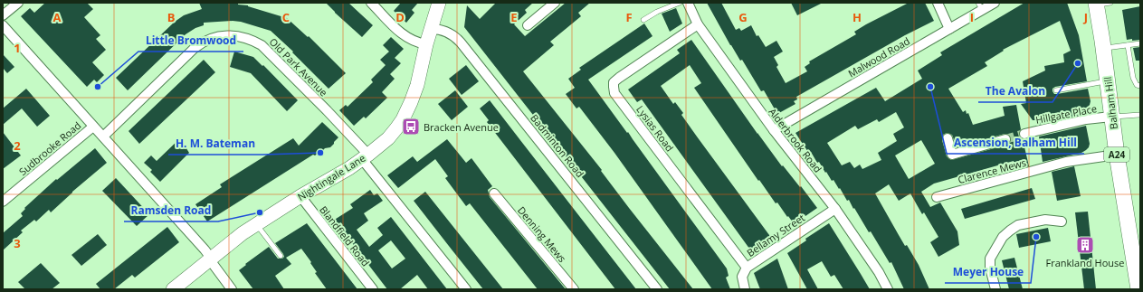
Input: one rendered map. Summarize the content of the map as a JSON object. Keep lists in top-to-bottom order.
{
  "streets": {
    "highway": ["Balham Hill", "A24"],
    "main road": ["Nightingale Lane"],
    "street": [
      "Malwood Road",
      "Old Park Avenue",
      "Hillgate Place",
      "Lysias Road",
      "Alderbrook Road",
      "Badminton Road",
      "Sudbrooke Road",
      "Clarence Mews",
      "Denning Mews",
      "Bellamy Street",
      "Blandfield Road"
    ]
  },
  "crossings": [
    ["Malwood Road", "Alderbrook Road"],
    ["Old Park Avenue", "Nightingale Lane"],
    ["Balham Hill", "Hillgate Place"],
    ["Balham Hill", "Clarence Mews"],
    ["Lysias Road", "Alderbrook Road"],
    ["Lysias Road", "Bellamy Street"],
    ["Alderbrook Road", "Bellamy Street"],
    ["Badminton Road", "Nightingale Lane"],
    ["Nightingale Lane", "Blandfield Road"]
  ],
  "places": {
    "other": [
      "The Avalon",
      "Little Bromwood",
      "Ascension, Balham Hill",
      "H. M. Bateman",
      "Ramsden Road",
      "Meyer House"
    ],
    "bus stop": ["Bracken Avenue"],
    "building": ["Frankland House"]
  },
  "grid": {
    "columns": [
      "A",
      "B",
      "C",
      "D",
      "E",
      "F",
      "G",
      "H",
      "I",
      "J"
    ],
    "rows": ["1", "2", "3"]
  }
}
